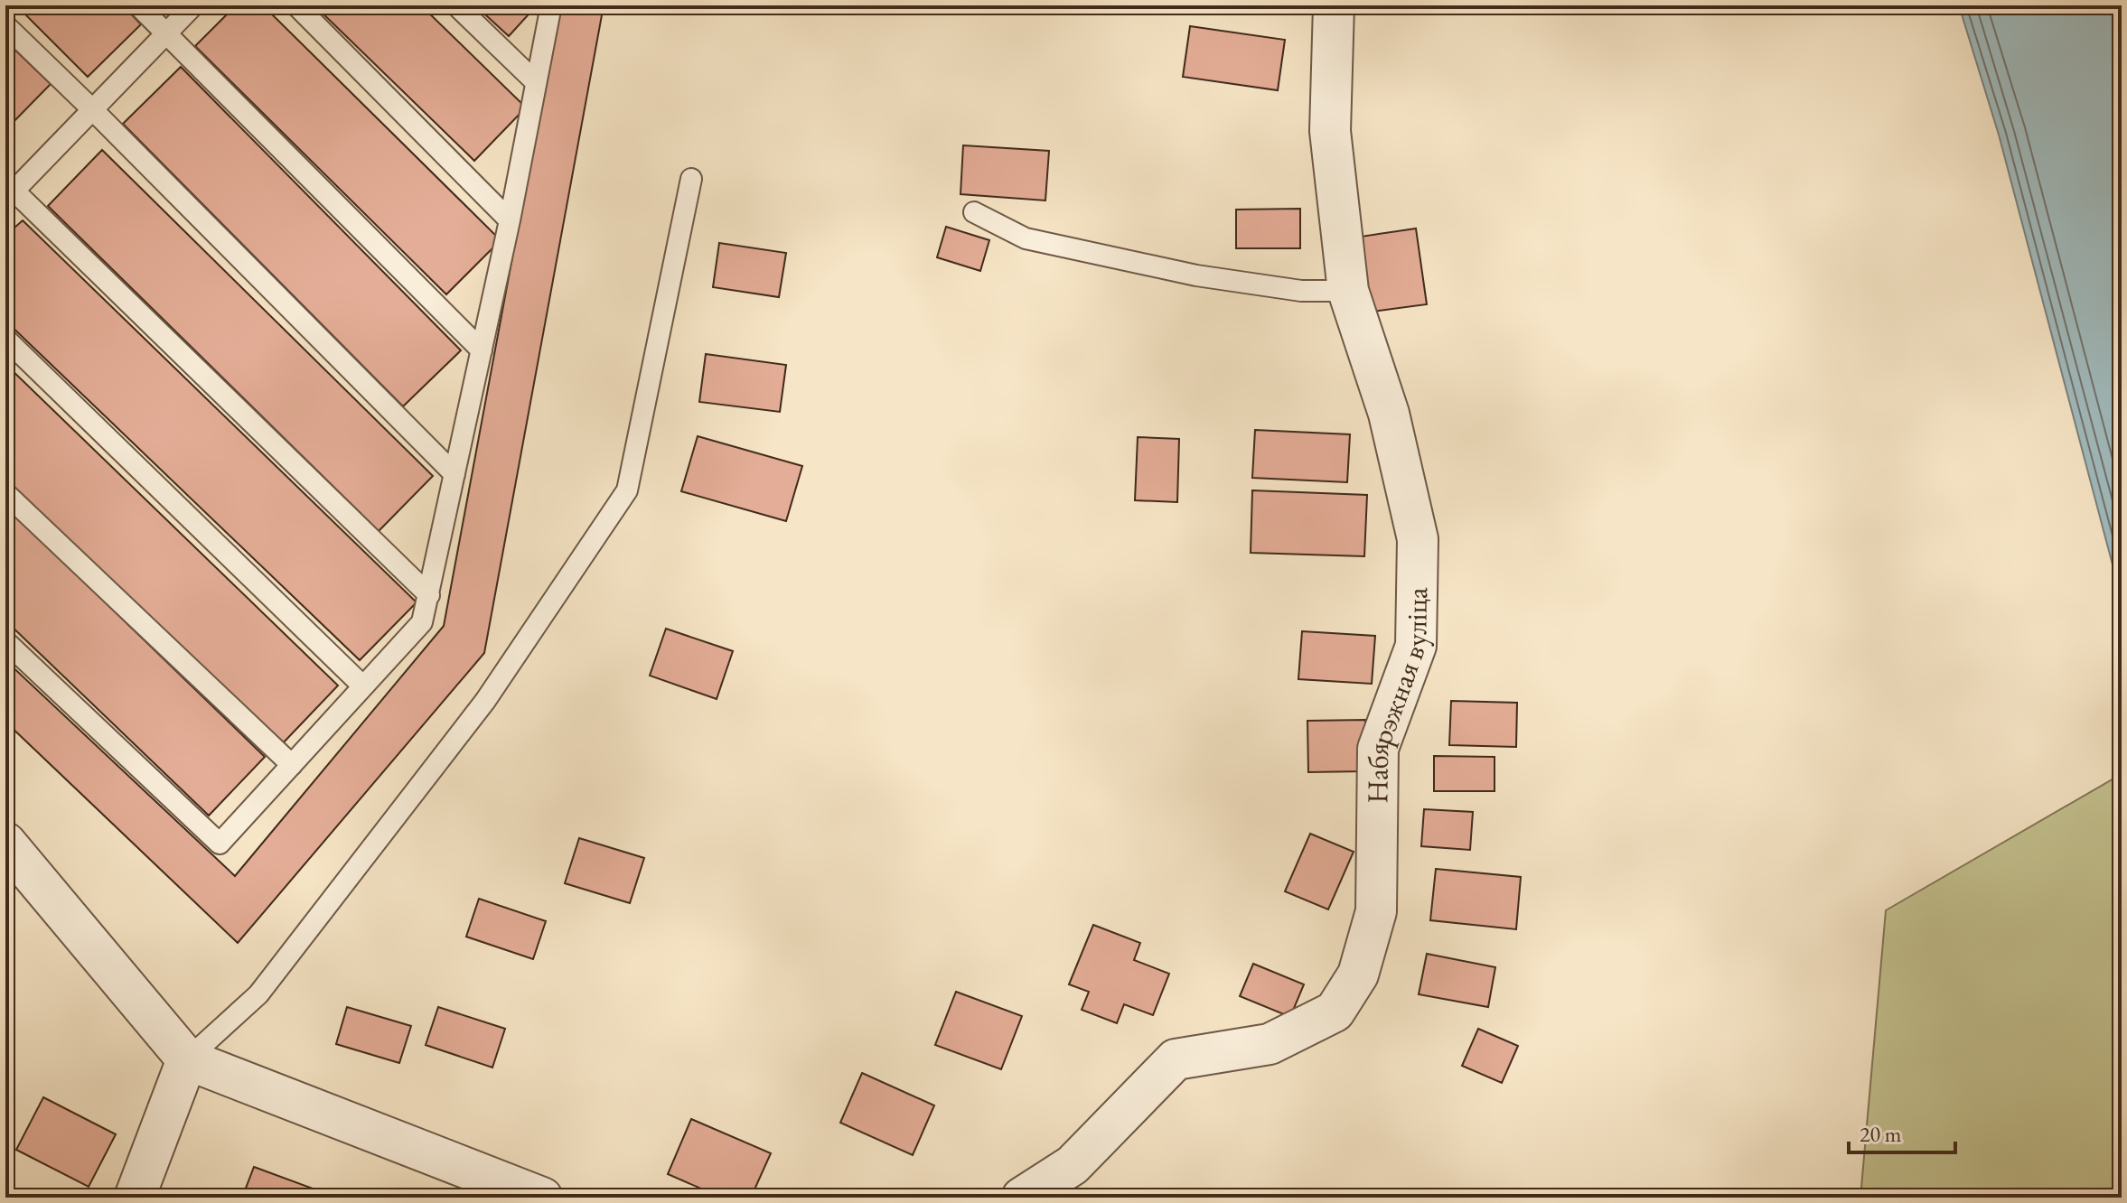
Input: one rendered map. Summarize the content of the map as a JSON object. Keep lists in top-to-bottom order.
{
  "streets": {
    "street": ["Набярэжная вуліца"]
  },
  "scale_bar": "20 m"
}
